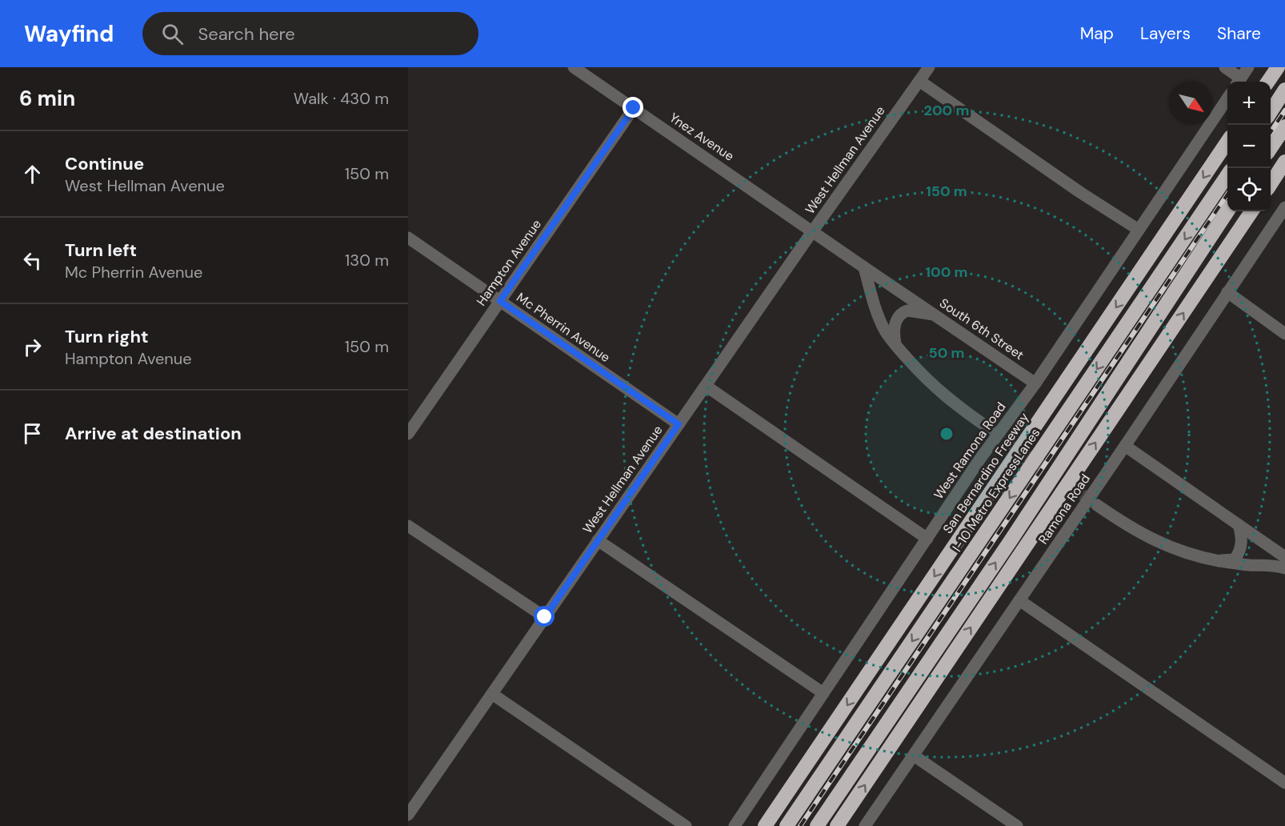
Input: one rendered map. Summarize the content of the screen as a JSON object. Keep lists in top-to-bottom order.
{
  "streets": {
    "highway": ["San Bernardino Freeway", "I-10 Metro ExpressLanes"],
    "street": [
      "Ynez Avenue",
      "West Hellman Avenue",
      "Hampton Avenue",
      "Mc Pherrin Avenue",
      "South 6th Street",
      "West Ramona Road",
      "Ramona Road"
    ]
  },
  "crossings": [
    ["Ynez Avenue", "West Hellman Avenue"],
    ["Ynez Avenue", "Hampton Avenue"],
    ["Ynez Avenue", "South 6th Street"],
    ["West Hellman Avenue", "Mc Pherrin Avenue"],
    ["West Hellman Avenue", "South 6th Street"],
    ["Hampton Avenue", "Mc Pherrin Avenue"],
    ["South 6th Street", "West Ramona Road"]
  ],
  "north": "bottom right",
  "page": {
    "header": "Wayfind",
    "search": "Search here",
    "nav": ["Map", "Layers", "Share"],
    "heading": ["6 min", "Walk · 430 m"],
    "map_buttons": ["+", "−"],
    "list": [
      ["Continue", "West Hellman Avenue", "150 m"],
      ["Turn left", "Mc Pherrin Avenue", "130 m"],
      ["Turn right", "Hampton Avenue", "150 m"],
      "Arrive at destination"
    ]
  },
  "rings": [
    "200 m",
    "150 m",
    "100 m",
    "50 m"
  ]
}
